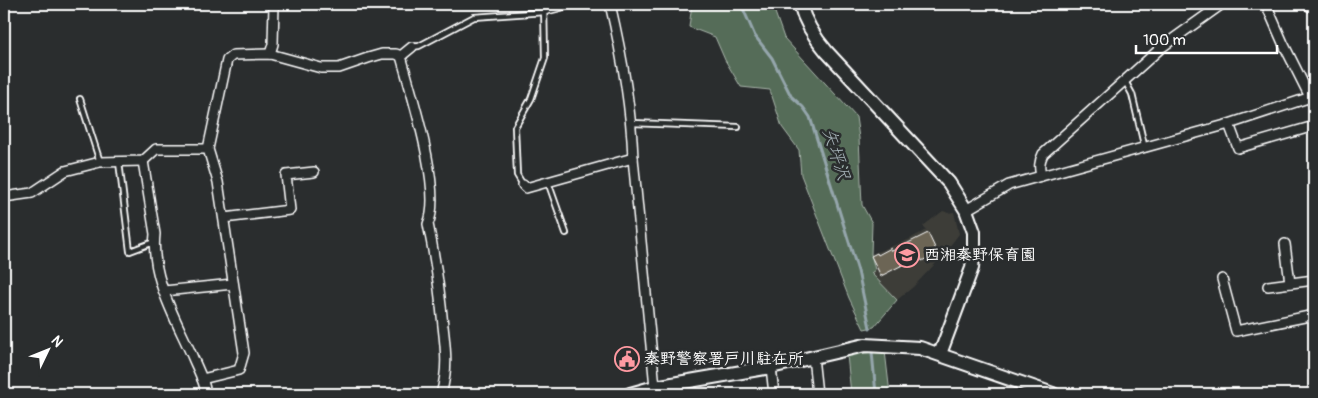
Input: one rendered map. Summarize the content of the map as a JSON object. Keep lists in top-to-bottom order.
{
  "water": ["矢坪沢"],
  "places": {
    "school or university": ["西湘秦野保育園"],
    "public building": ["秦野警察署戸川駐在所"]
  },
  "scale_bar": "100 m",
  "north": "top right"
}
